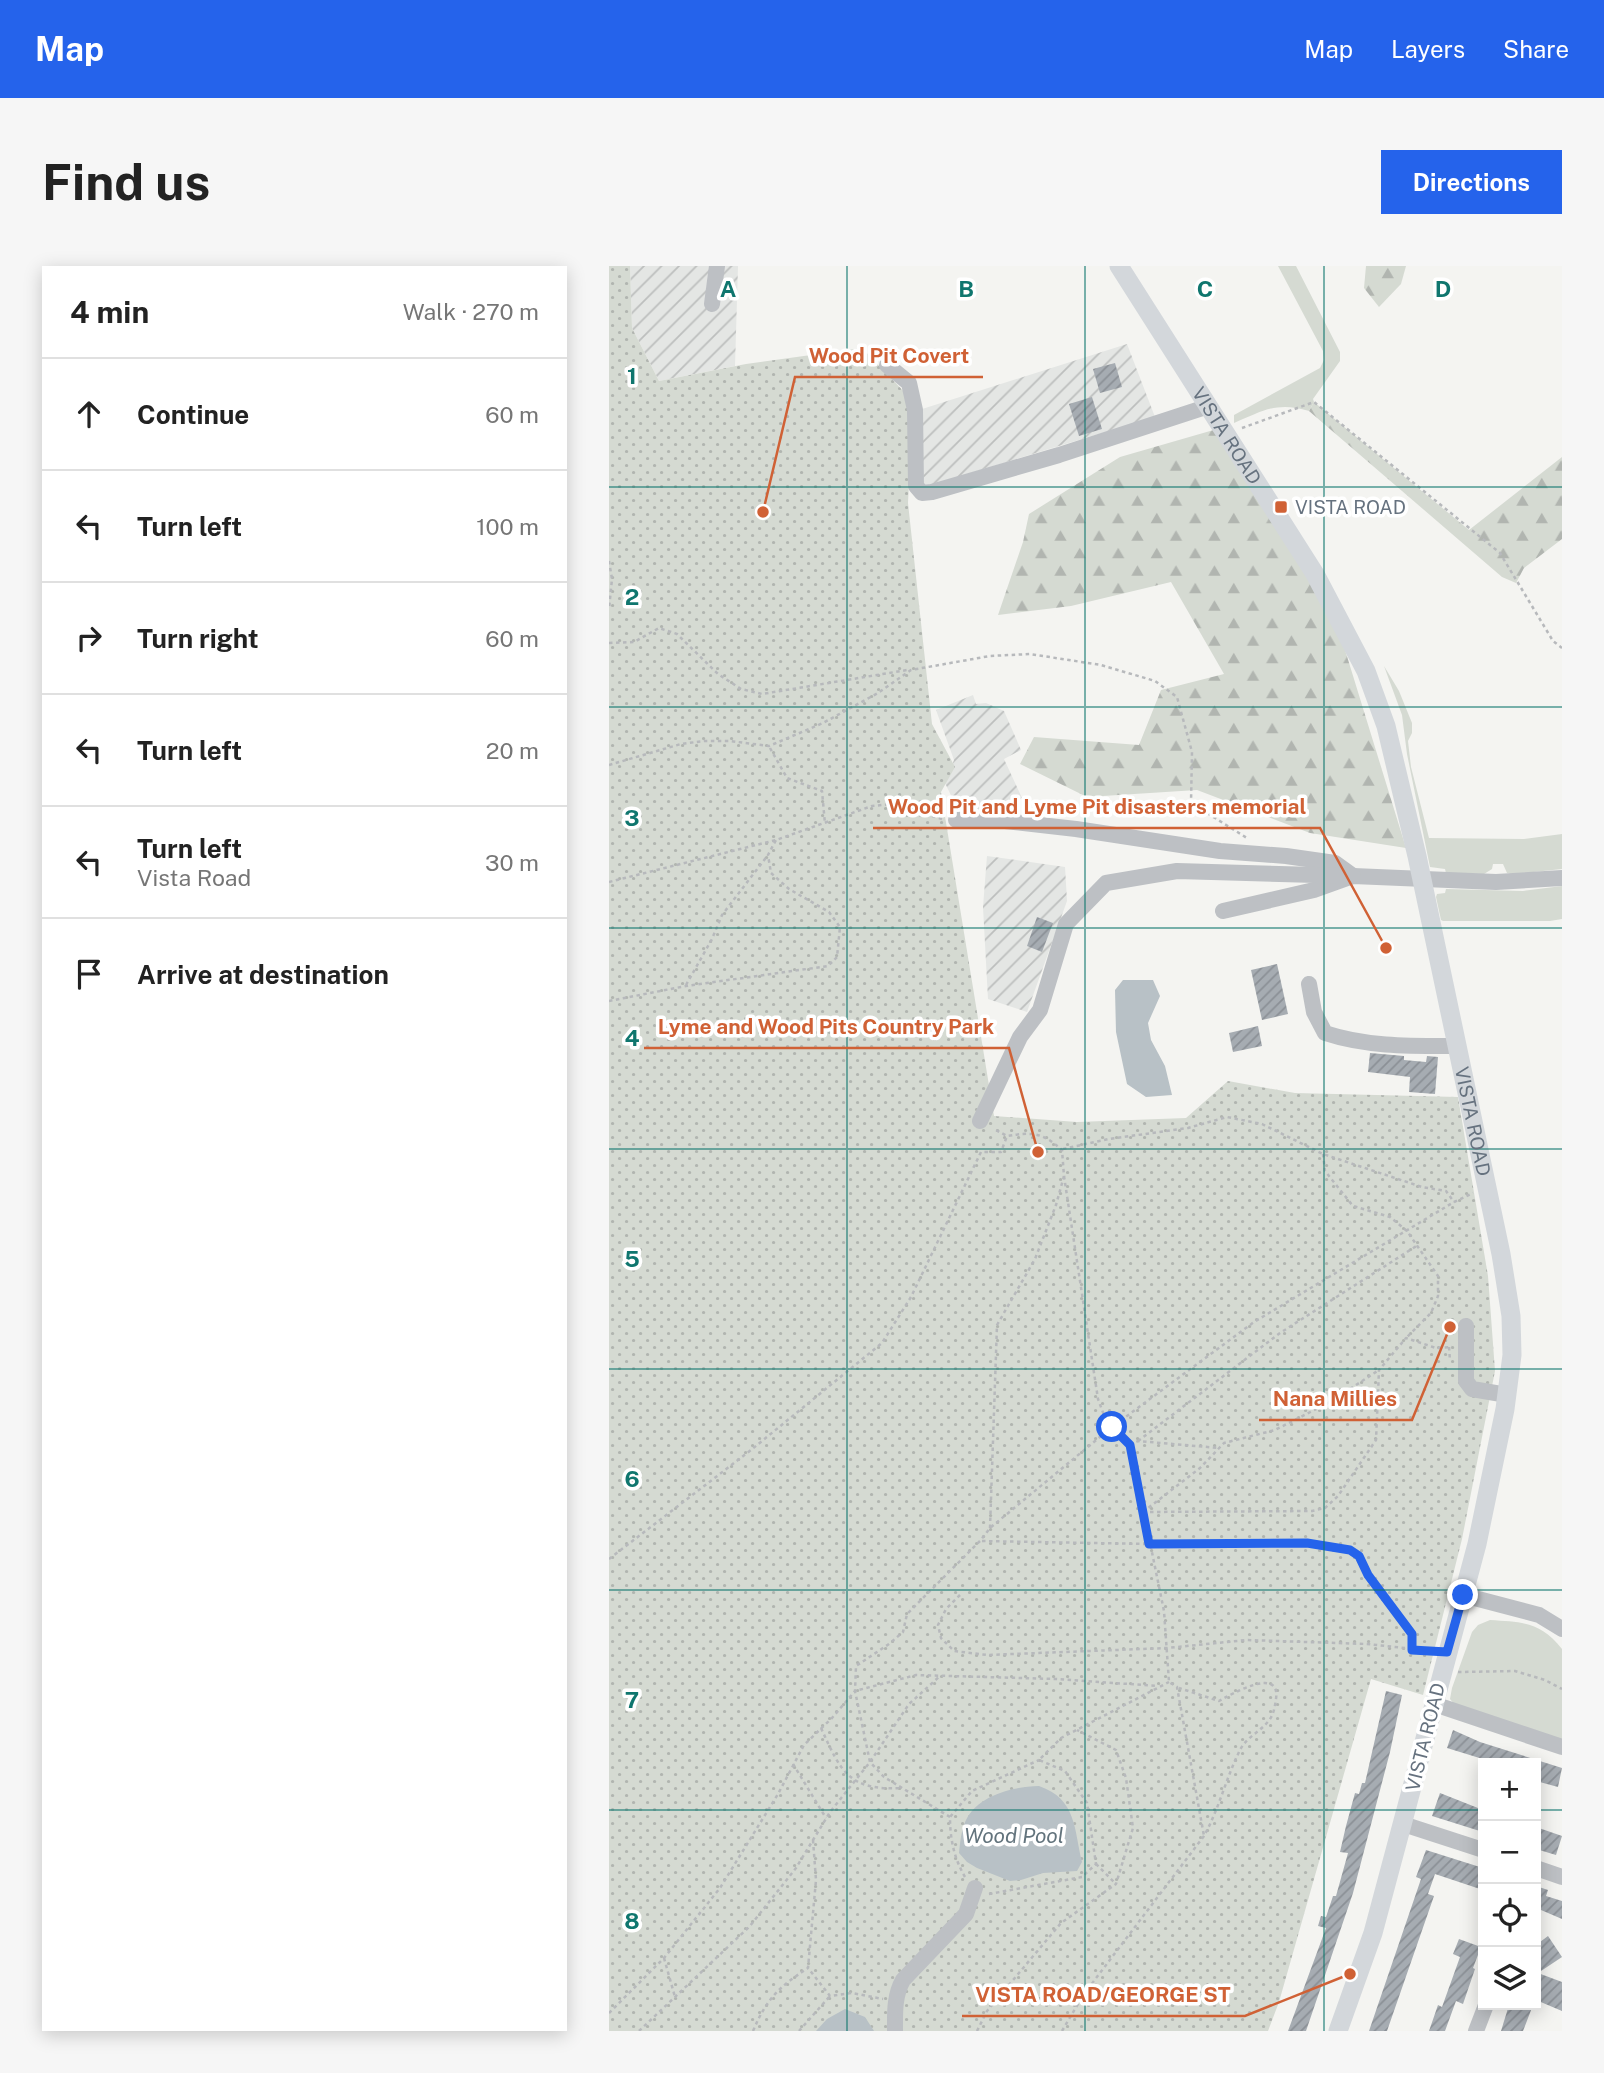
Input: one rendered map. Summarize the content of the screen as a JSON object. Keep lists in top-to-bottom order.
{
  "streets": {
    "main road": ["VISTA ROAD"]
  },
  "water": ["Wood Pool"],
  "places": {
    "transit": ["VISTA ROAD"],
    "other": [
      "Wood Pit Covert",
      "Wood Pit and Lyme Pit disasters memorial",
      "Lyme and Wood Pits Country Park",
      "Nana Millies",
      "VISTA ROAD/GEORGE ST"
    ]
  },
  "page": {
    "header": "Map",
    "nav": ["Map", "Layers", "Share"],
    "buttons": "Directions",
    "title": "Find us",
    "heading": ["4 min", "Walk · 270 m"],
    "list": [
      ["Continue", "60 m"],
      ["Turn left", "100 m"],
      ["Turn right", "60 m"],
      ["Turn left", "20 m"],
      ["Turn left", "Vista Road", "30 m"],
      "Arrive at destination"
    ],
    "map_buttons": ["+", "−"]
  },
  "grid": {
    "columns": [
      "A",
      "B",
      "C",
      "D"
    ],
    "rows": [
      "1",
      "2",
      "3",
      "4",
      "5",
      "6",
      "7",
      "8"
    ]
  }
}
